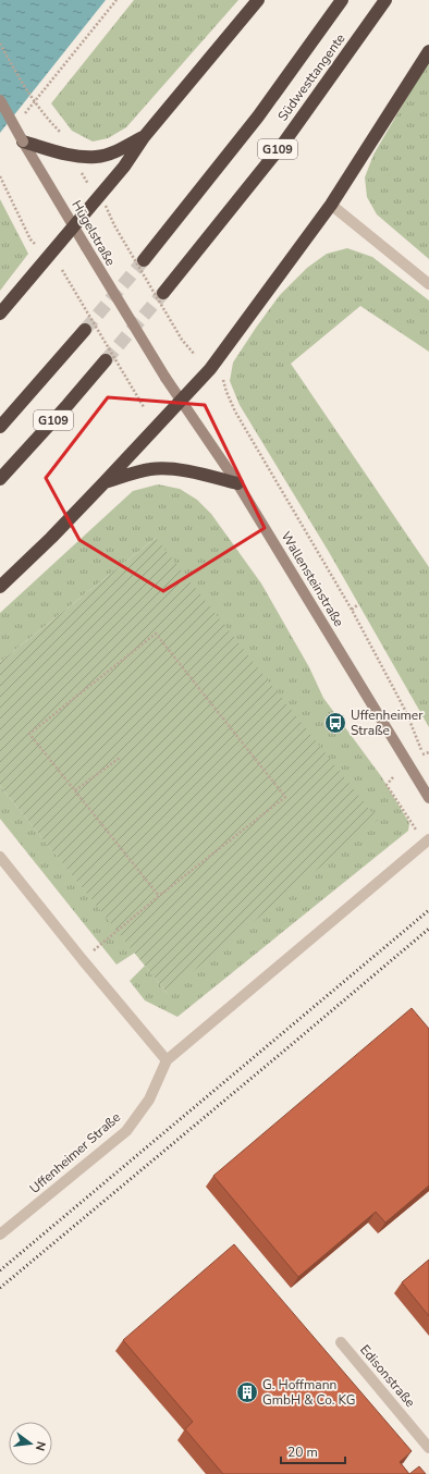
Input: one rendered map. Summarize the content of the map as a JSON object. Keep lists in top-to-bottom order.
{
  "streets": {
    "highway": ["Südwesttangente", "G109"],
    "street": [
      "Hügelstraße",
      "Wallensteinstraße",
      "Uffenheimer Straße",
      "Edisonstraße"
    ]
  },
  "crossings": [
    ["Hügelstraße", "Wallensteinstraße"]
  ],
  "places": {
    "bus stop": ["Uffenheimer Straße"],
    "building": ["G. Hoffmann GmbH & Co. KG"]
  },
  "scale_bar": "20 m",
  "north": "right"
}
